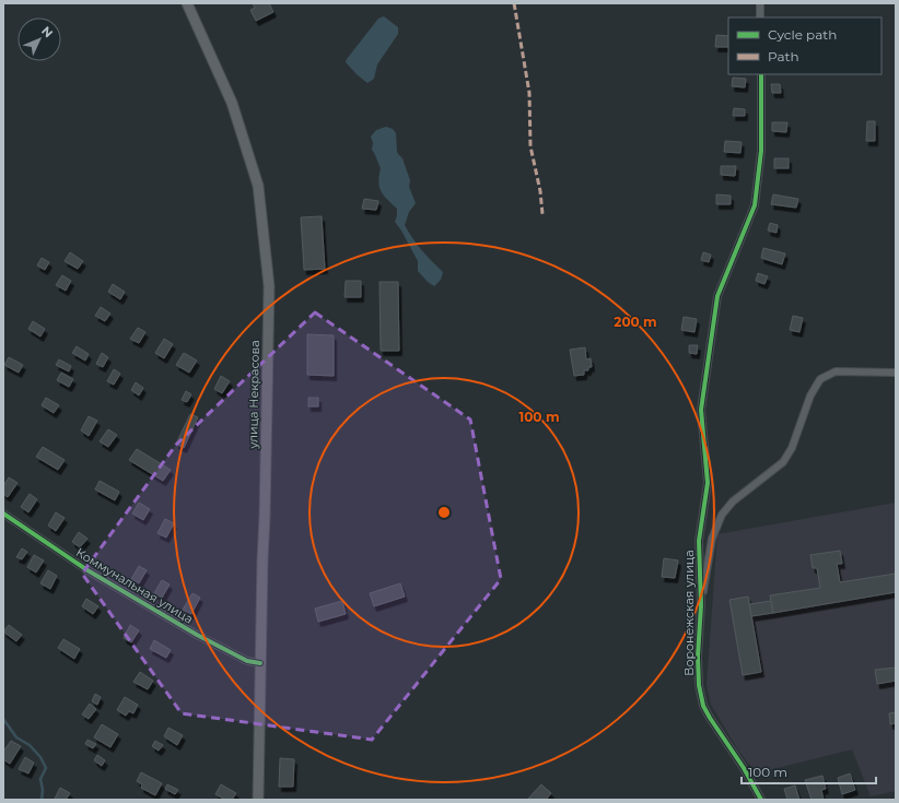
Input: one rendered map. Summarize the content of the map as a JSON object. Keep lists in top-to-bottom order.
{
  "streets": {
    "main road": ["улица Некрасова"],
    "street": ["Коммунальная улица", "Воронежская улица"]
  },
  "crossings": [
    ["улица Некрасова", "Коммунальная улица"]
  ],
  "legend": ["Cycle path", "Path"],
  "scale_bar": "100 m",
  "north": "top right",
  "rings": ["200 m", "100 m"]
}
